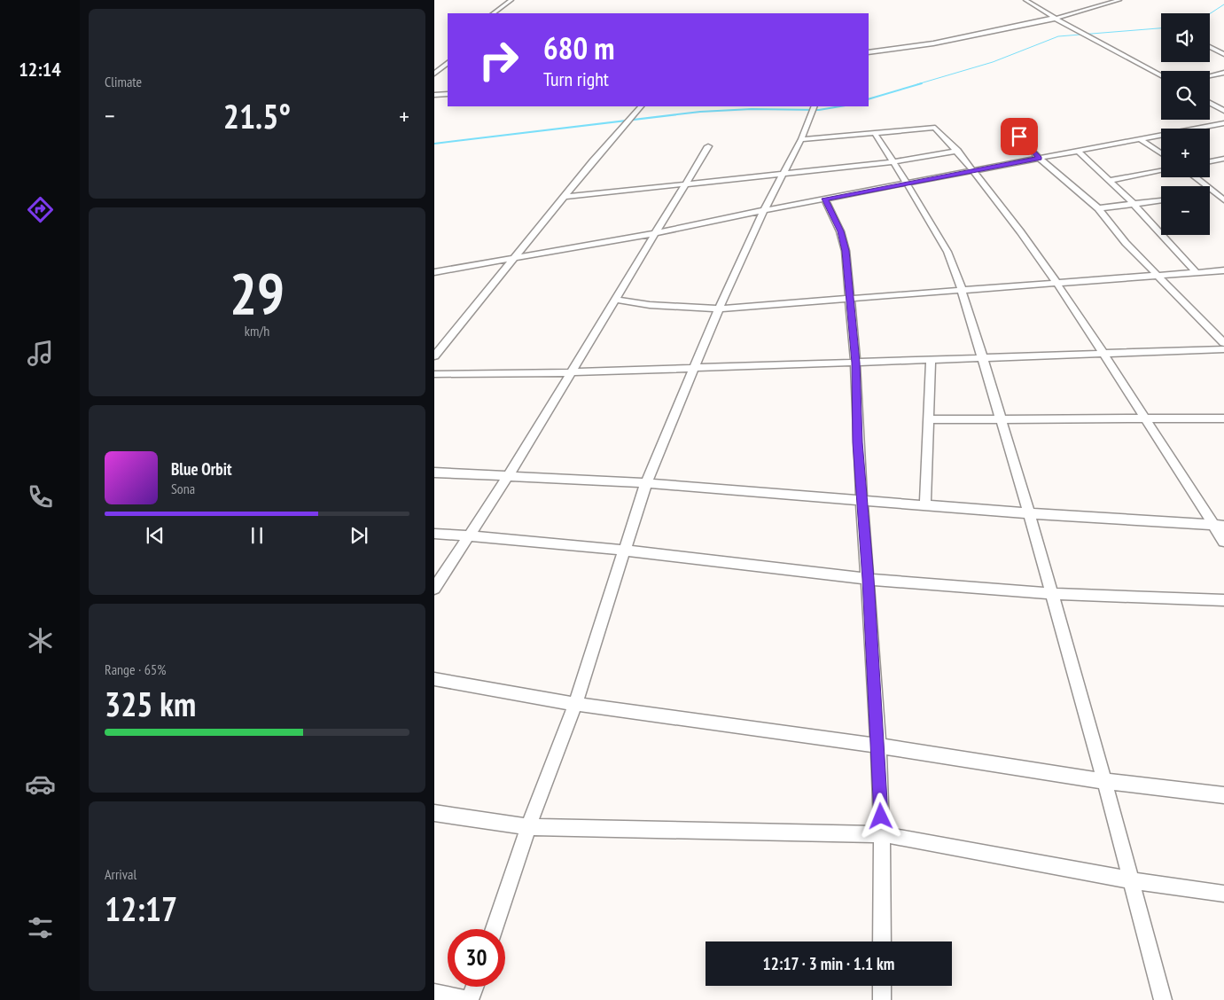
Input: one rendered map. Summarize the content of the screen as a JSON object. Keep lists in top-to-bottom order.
{
  "page": {
    "tabs": "12:14",
    "tile": [
      "Climate",
      ["29", "km/h"],
      ["Range · 65%", "325 km"],
      ["Arrival", "12:17"]
    ],
    "map_buttons": ["+", "−"],
    "turn": ["680 m", "Turn right"],
    "heat": ["−", "21.5°", "+"],
    "song": ["Blue Orbit", "Sona"],
    "limit": "30",
    "trip": "12:17 · 3 min · 1.1 km"
  }
}
